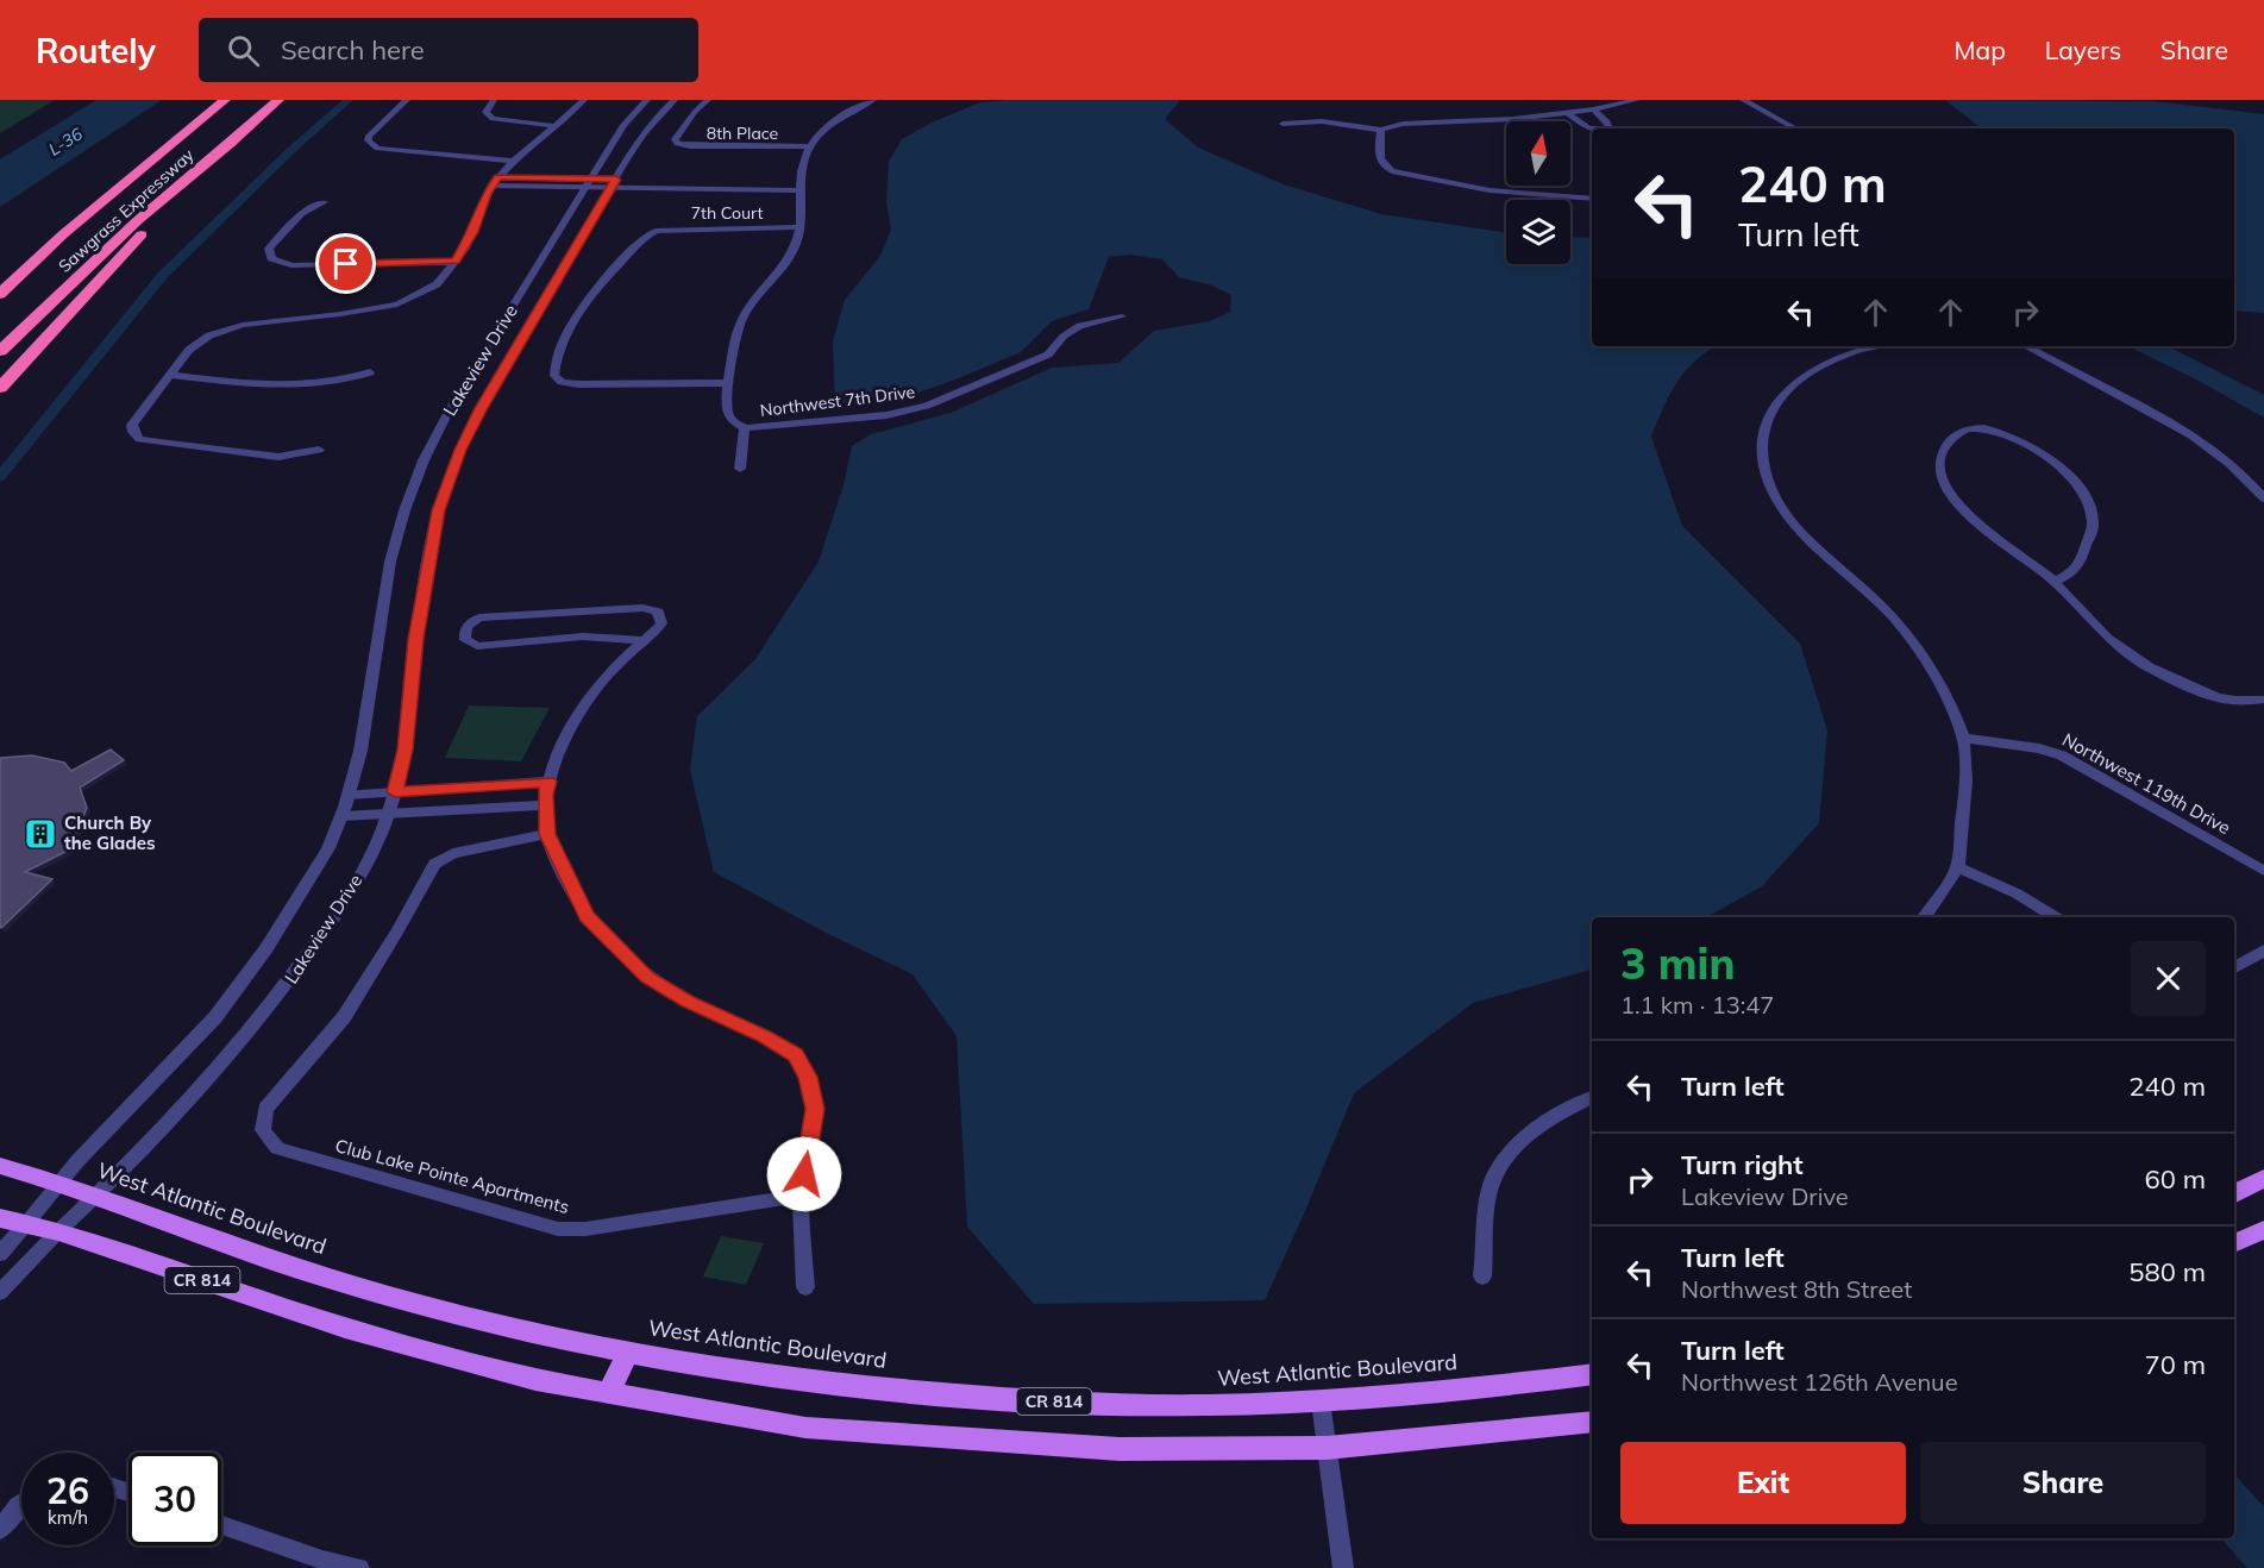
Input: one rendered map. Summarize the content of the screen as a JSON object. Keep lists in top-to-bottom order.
{
  "streets": {
    "highway": ["Sawgrass Expressway"],
    "main road": ["West Atlantic Boulevard", "CR 814"],
    "street": [
      "8th Place",
      "7th Court",
      "Lakeview Drive",
      "Northwest 7th Drive",
      "Northwest 119th Drive",
      "Club Lake Pointe Apartments"
    ]
  },
  "crossings": [
    ["Lakeview Drive", "West Atlantic Boulevard"],
    ["Lakeview Drive", "CR 814"]
  ],
  "water": ["L-36"],
  "places": {
    "building": ["Church By the Glades"]
  },
  "north": "top",
  "page": {
    "header": "Routely",
    "search": "Search here",
    "nav": ["Map", "Layers", "Share"],
    "turn": ["240 m", "Turn left"],
    "heading": ["3 min", "1.1 km · 13:47"],
    "list": [
      {
        "name": "Turn left",
        "value": "240 m"
      },
      {
        "name": "Turn right",
        "note": "Lakeview Drive",
        "value": "60 m"
      },
      {
        "name": "Turn left",
        "note": "Northwest 8th Street",
        "value": "580 m"
      },
      {
        "name": "Turn left",
        "note": "Northwest 126th Avenue",
        "value": "70 m"
      }
    ],
    "buttons": ["Exit", "Share"],
    "speed": "26 km/h",
    "limit": "30"
  }
}
